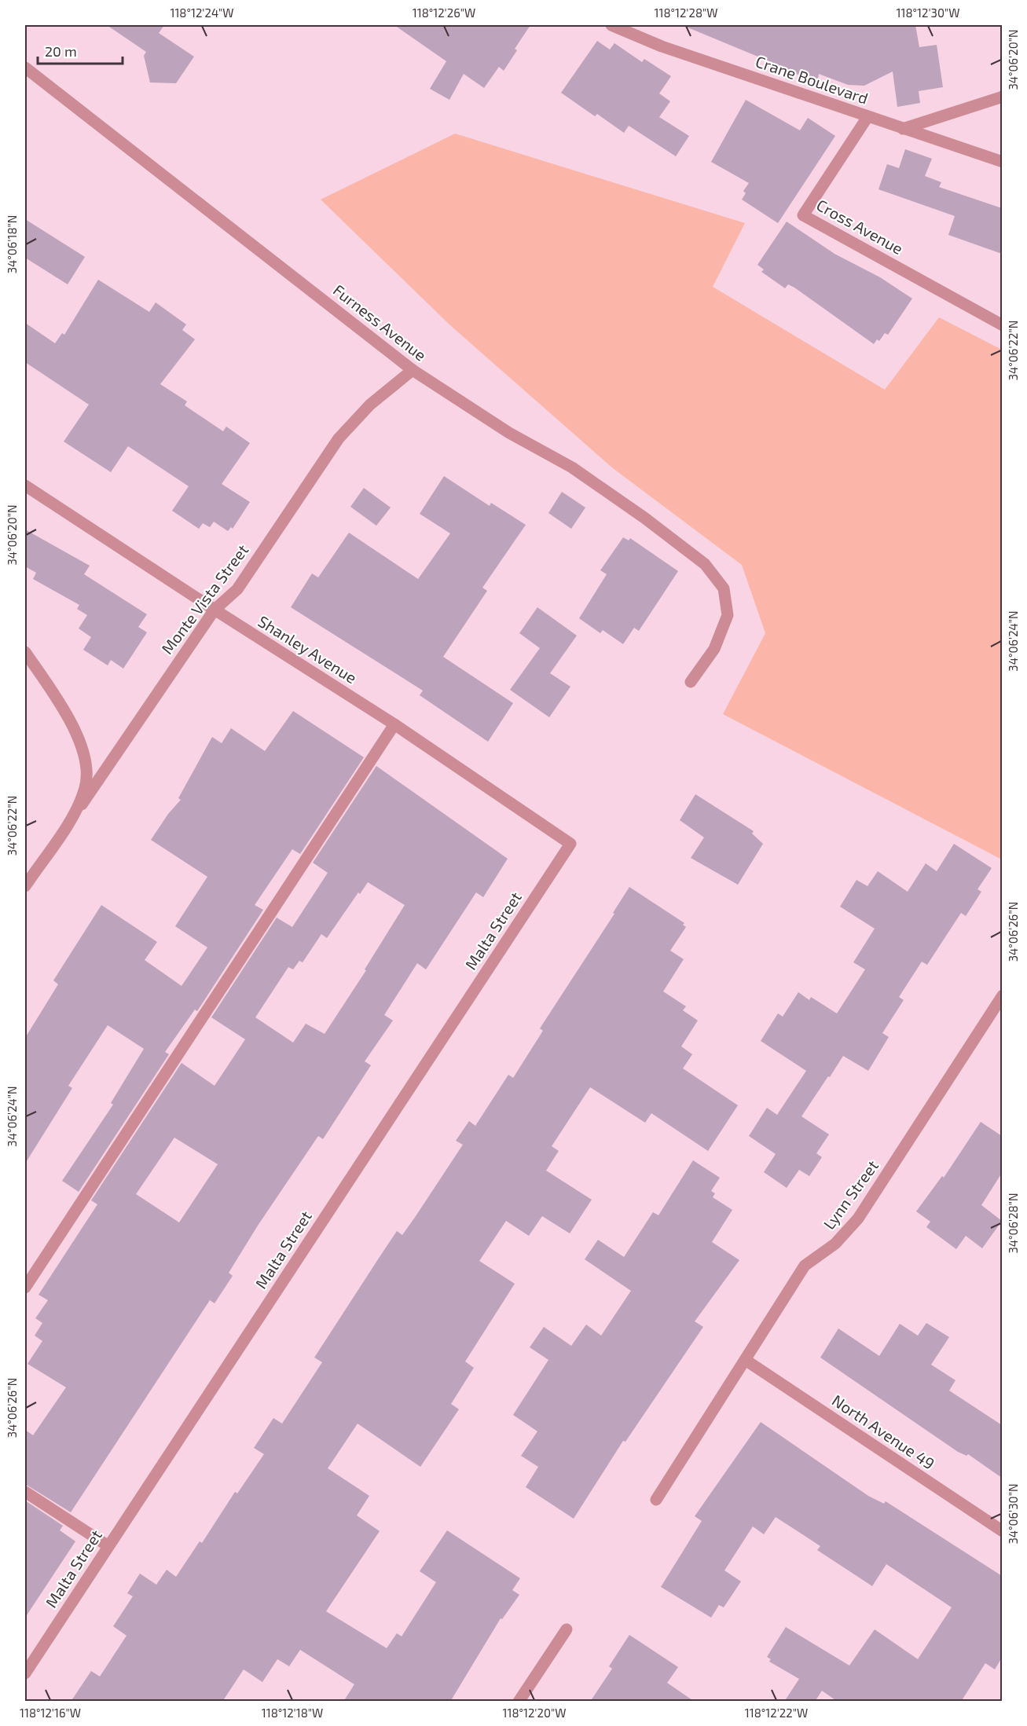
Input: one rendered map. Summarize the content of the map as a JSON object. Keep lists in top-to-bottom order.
{
  "streets": {
    "street": [
      "Crane Boulevard",
      "Cross Avenue",
      "Furness Avenue",
      "Monte Vista Street",
      "Shanley Avenue",
      "Malta Street",
      "Lynn Street",
      "North Avenue 49"
    ]
  },
  "crossings": [
    ["Crane Boulevard", "Cross Avenue"],
    ["Furness Avenue", "Monte Vista Street"],
    ["Monte Vista Street", "Shanley Avenue"],
    ["Shanley Avenue", "Malta Street"],
    ["Lynn Street", "North Avenue 49"]
  ],
  "scale_bar": "20 m",
  "coordinates": [
    "118°12'24\"W",
    "118°12'26\"W",
    "118°12'28\"W",
    "118°12'30\"W",
    "34°06'20\"N",
    "34°06'18\"N",
    "34°06'22\"N",
    "34°06'24\"N",
    "34°06'26\"N",
    "34°06'28\"N",
    "34°06'30\"N",
    "118°12'16\"W",
    "118°12'18\"W",
    "118°12'20\"W",
    "118°12'22\"W"
  ]
}
